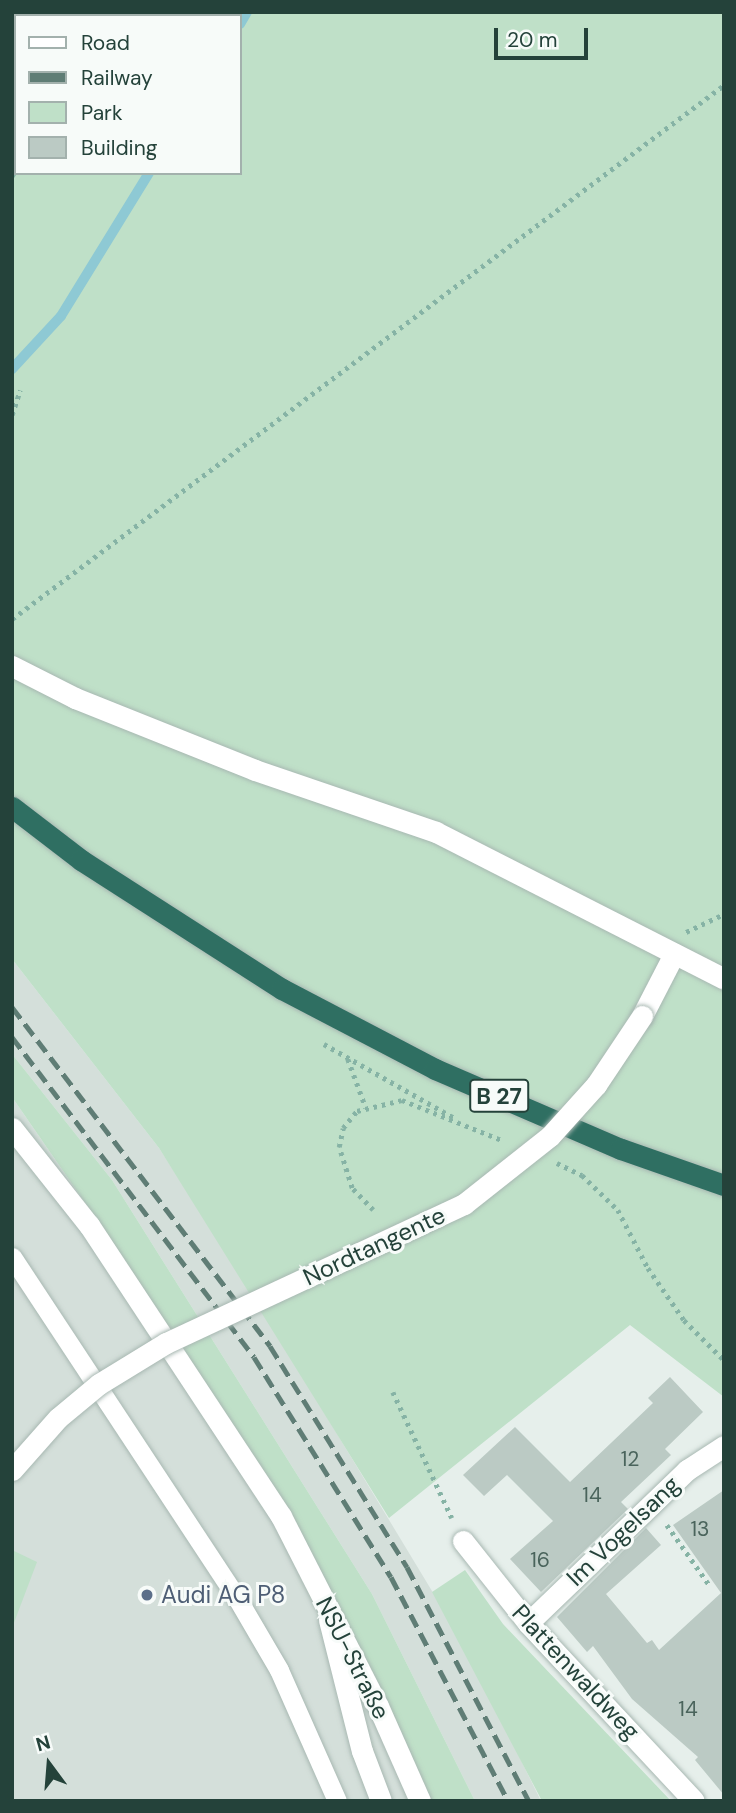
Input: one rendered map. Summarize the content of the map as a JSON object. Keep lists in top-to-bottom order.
{
  "streets": {
    "highway": ["B 27"],
    "street": [
      "Nordtangente",
      "Im Vogelsang",
      "NSU-Straße",
      "Plattenwaldweg"
    ]
  },
  "crossings": [
    ["Im Vogelsang", "Plattenwaldweg"]
  ],
  "places": ["Audi AG P8"],
  "house_numbers": [
    "12",
    "14",
    "13",
    "16",
    "14"
  ],
  "legend": [
    "Road",
    "Railway",
    "Park",
    "Building"
  ],
  "scale_bar": "20 m",
  "north": "top"
}
